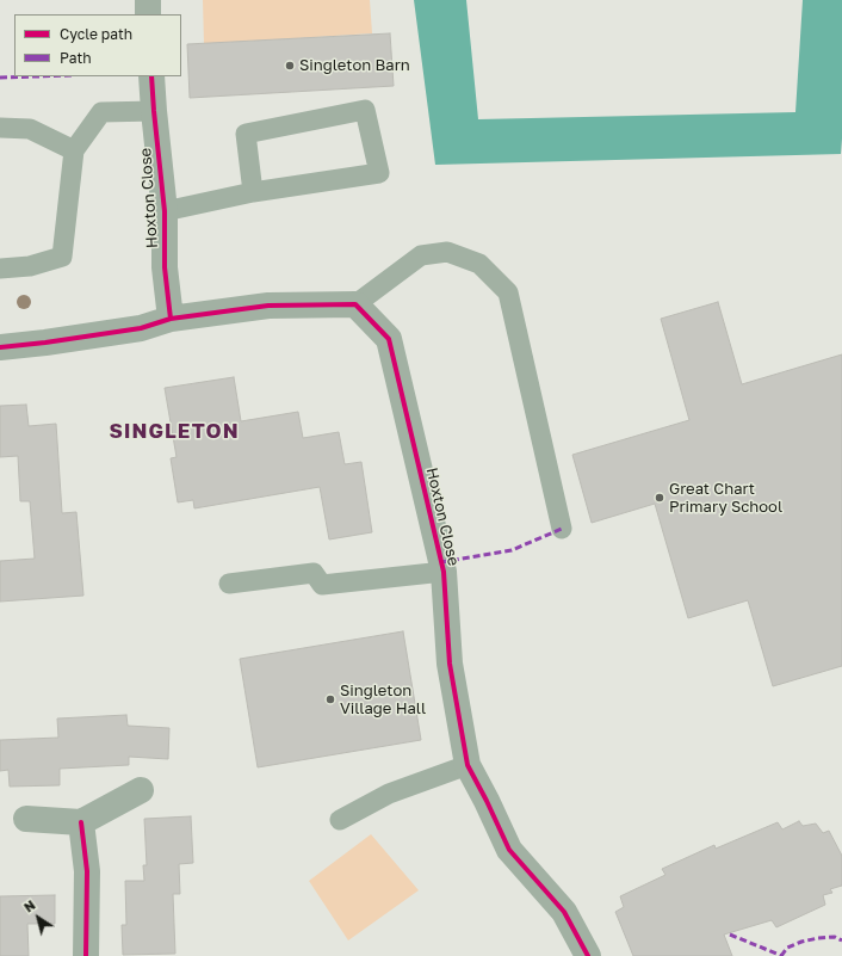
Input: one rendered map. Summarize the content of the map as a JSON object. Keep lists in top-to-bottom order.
{
  "streets": {
    "street": ["Hoxton Close"]
  },
  "districts": ["SINGLETON"],
  "places": ["Singleton Barn", "Great Chart Primary School", "Singleton Village Hall"],
  "legend": ["Cycle path", "Path"],
  "north": "top left"
}
